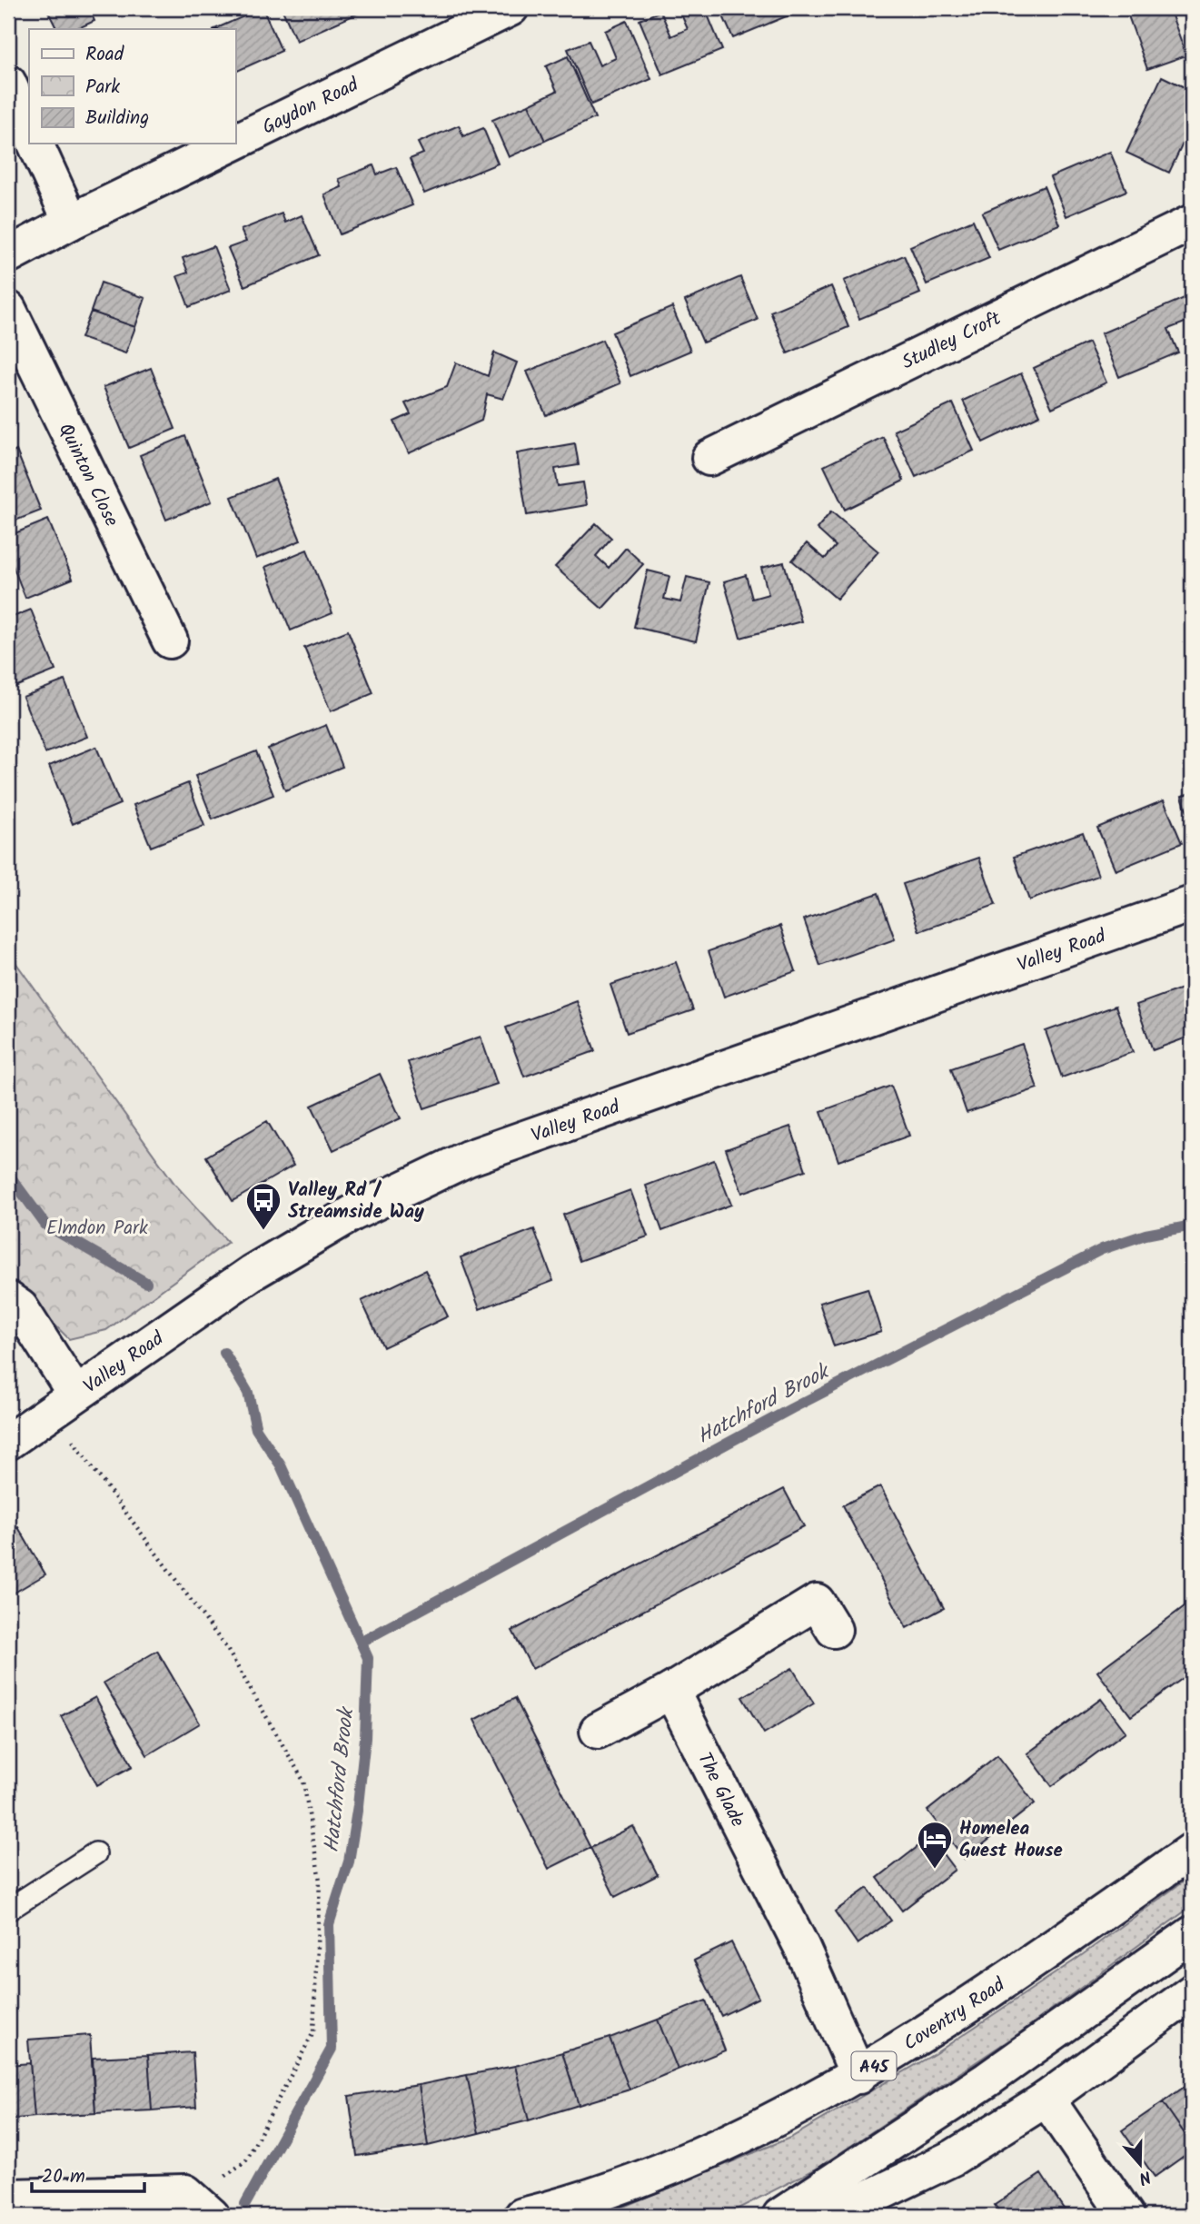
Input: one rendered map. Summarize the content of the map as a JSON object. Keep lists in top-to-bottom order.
{
  "streets": {
    "main road": [
      "Gaydon Road",
      "Studley Croft",
      "Quinton Close",
      "Valley Road",
      "The Glade",
      "Coventry Road",
      "A45"
    ]
  },
  "crossings": [
    ["The Glade", "Coventry Road"]
  ],
  "water": ["Hatchford Brook"],
  "parks": ["Elmdon Park"],
  "places": {
    "bus stop": ["Valley Rd / Streamside Way"],
    "hotel": ["Homelea Guest House"]
  },
  "legend": ["Road", "Park", "Building"],
  "scale_bar": "20 m",
  "north": "bottom"
}
